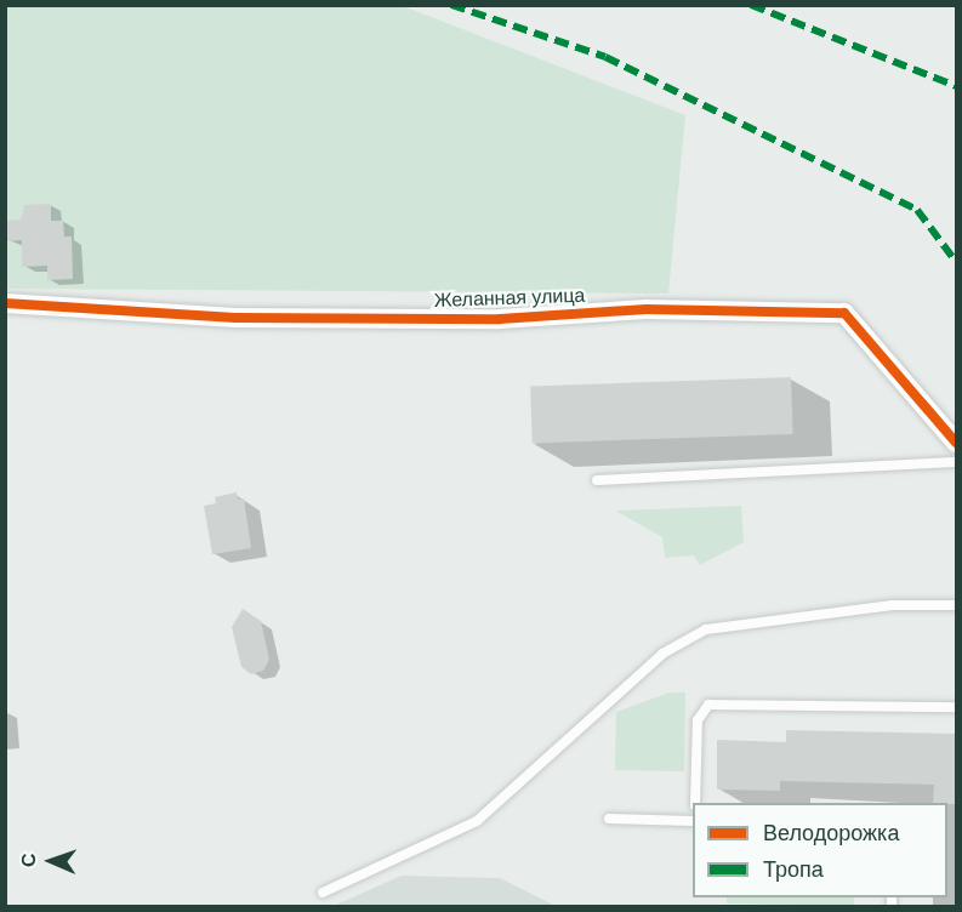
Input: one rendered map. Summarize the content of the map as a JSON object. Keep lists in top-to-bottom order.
{
  "streets": {
    "street": ["Желанная улица"]
  },
  "legend": ["Велодорожка", "Тропа"],
  "north": "left"
}
